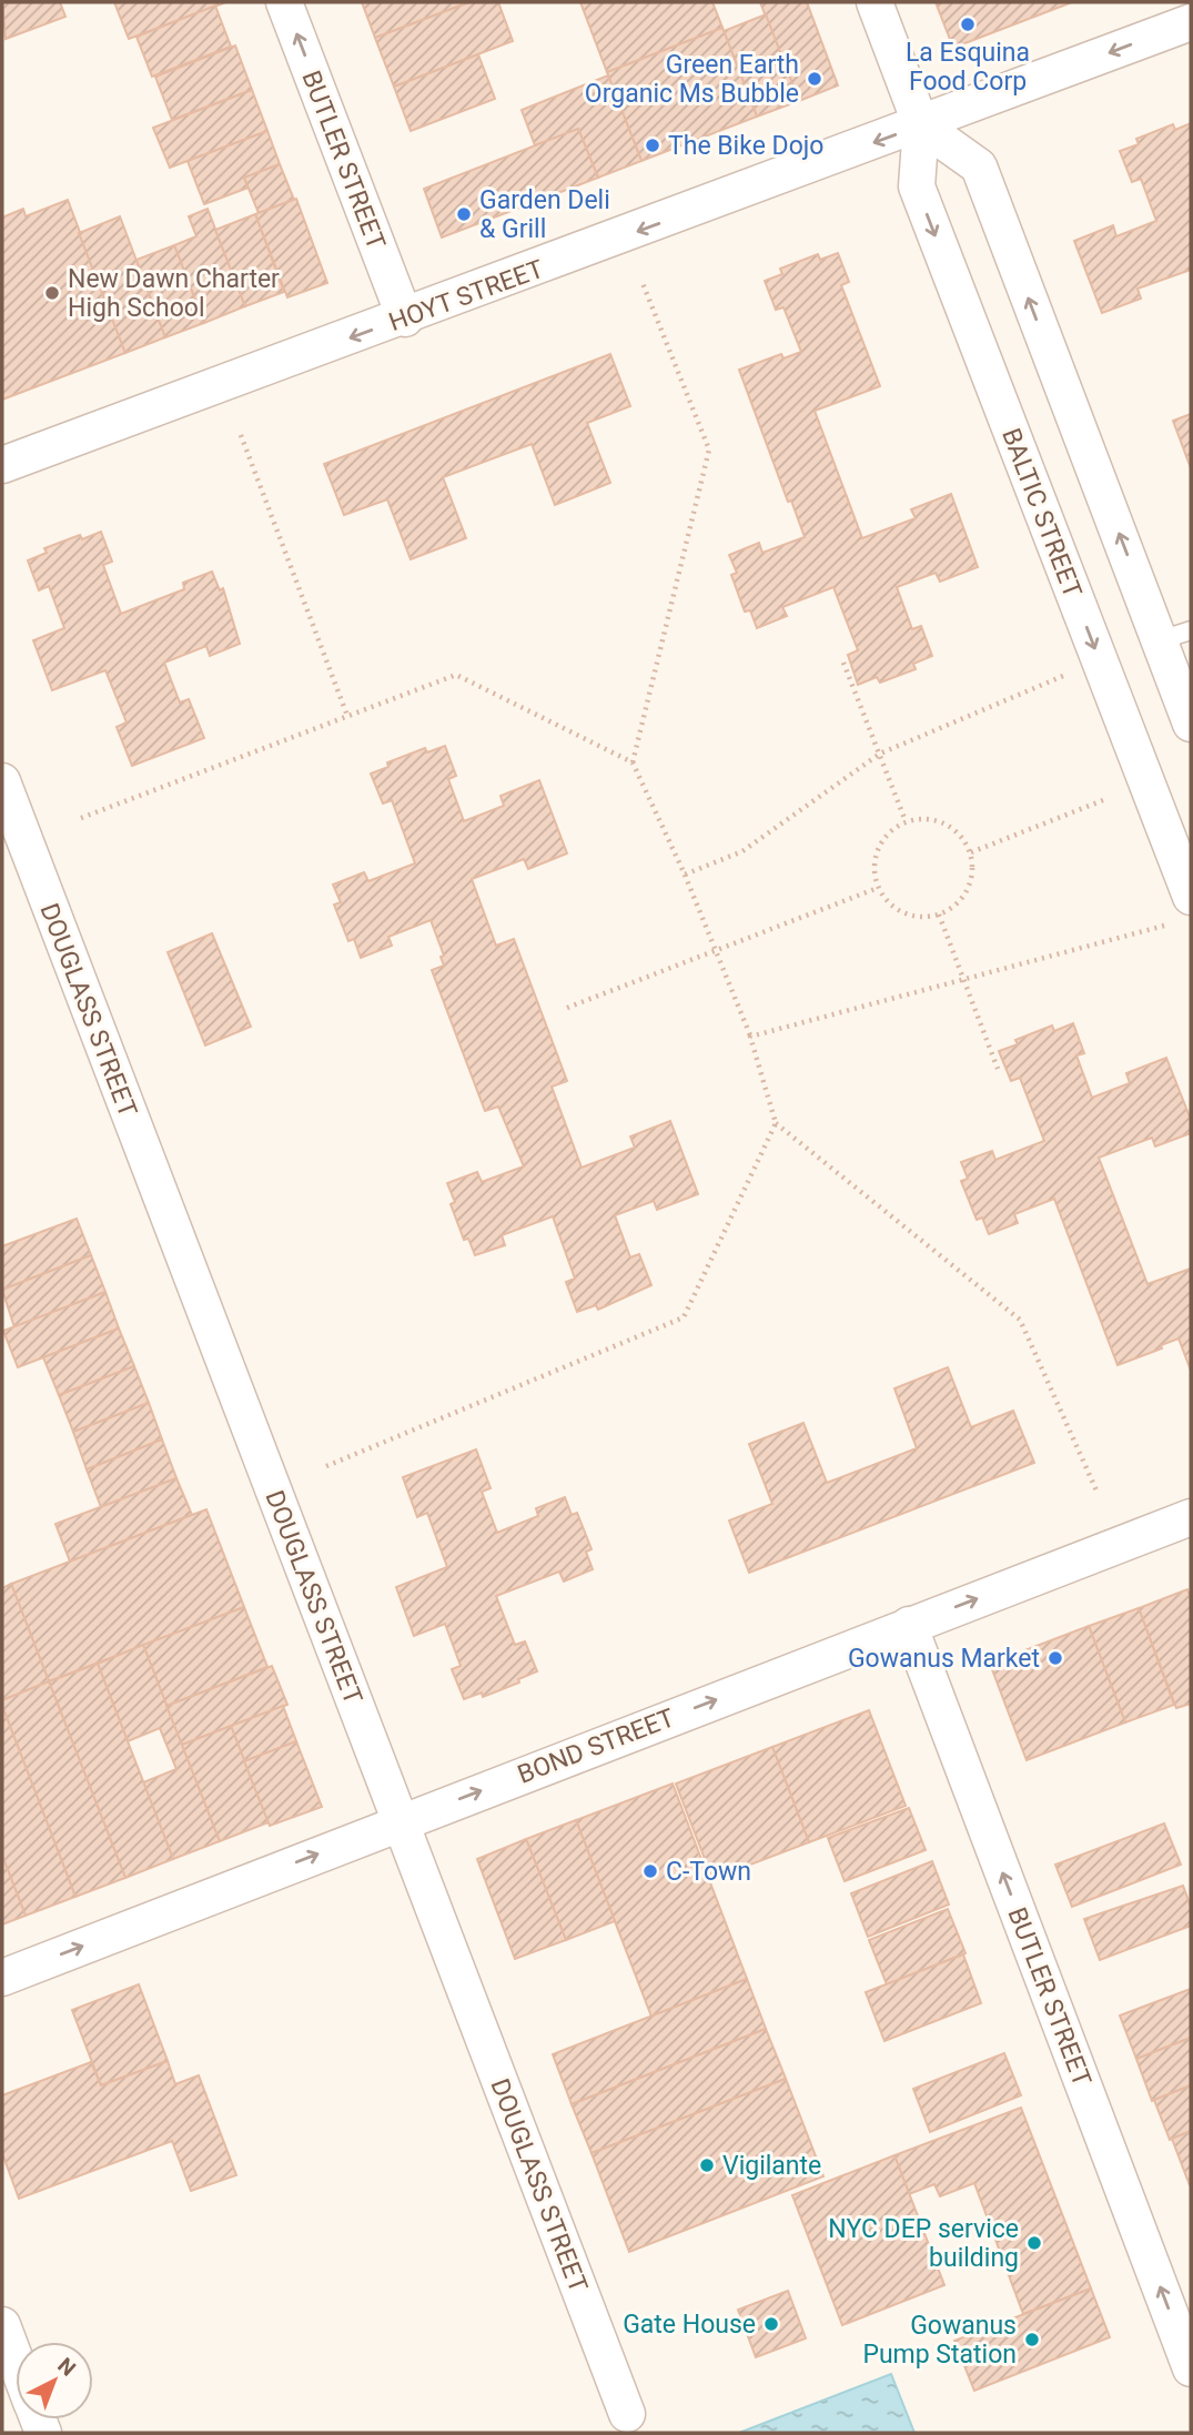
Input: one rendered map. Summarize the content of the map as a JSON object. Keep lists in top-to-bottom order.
{
  "streets": {
    "street": [
      "BUTLER STREET",
      "HOYT STREET",
      "BALTIC STREET",
      "DOUGLASS STREET",
      "BOND STREET"
    ]
  },
  "crossings": [
    ["BUTLER STREET", "HOYT STREET"],
    ["BUTLER STREET", "BOND STREET"],
    ["HOYT STREET", "BALTIC STREET"],
    ["DOUGLASS STREET", "BOND STREET"]
  ],
  "one_way": ["BUTLER STREET", "HOYT STREET", "BOND STREET"],
  "places": [
    "La Esquina Food Corp",
    "Green Earth Organic Ms Bubble",
    "The Bike Dojo",
    "Garden Deli & Grill",
    "New Dawn Charter High School",
    "Gowanus Market",
    "C-Town",
    "Vigilante",
    "NYC DEP service building",
    "Gate House",
    "Gowanus Pump Station"
  ],
  "north": "top right"
}
